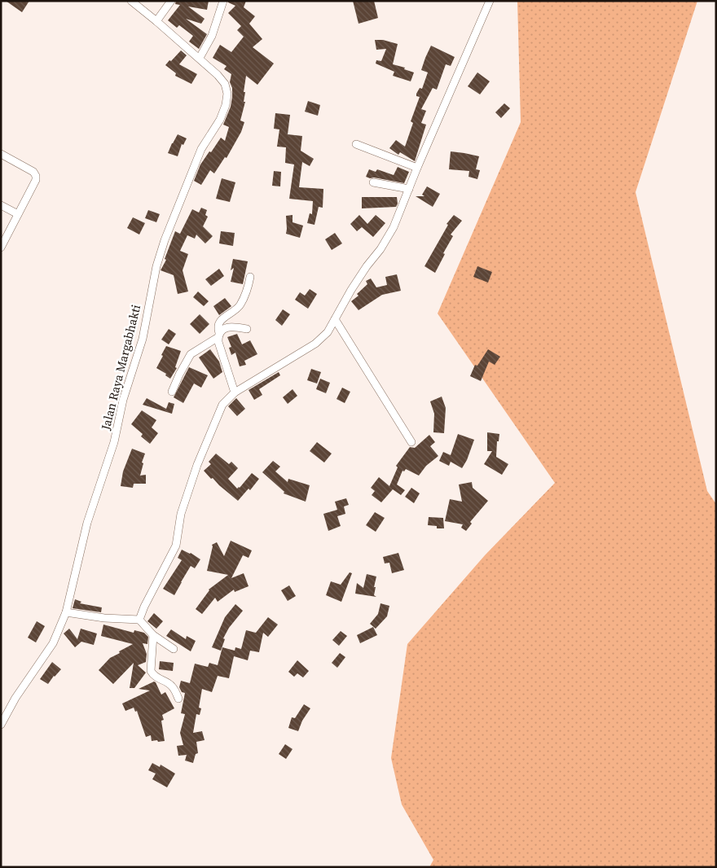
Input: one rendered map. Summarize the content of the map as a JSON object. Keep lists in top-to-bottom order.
{
  "streets": {
    "street": ["Jalan Raya Margabhakti"]
  }
}
